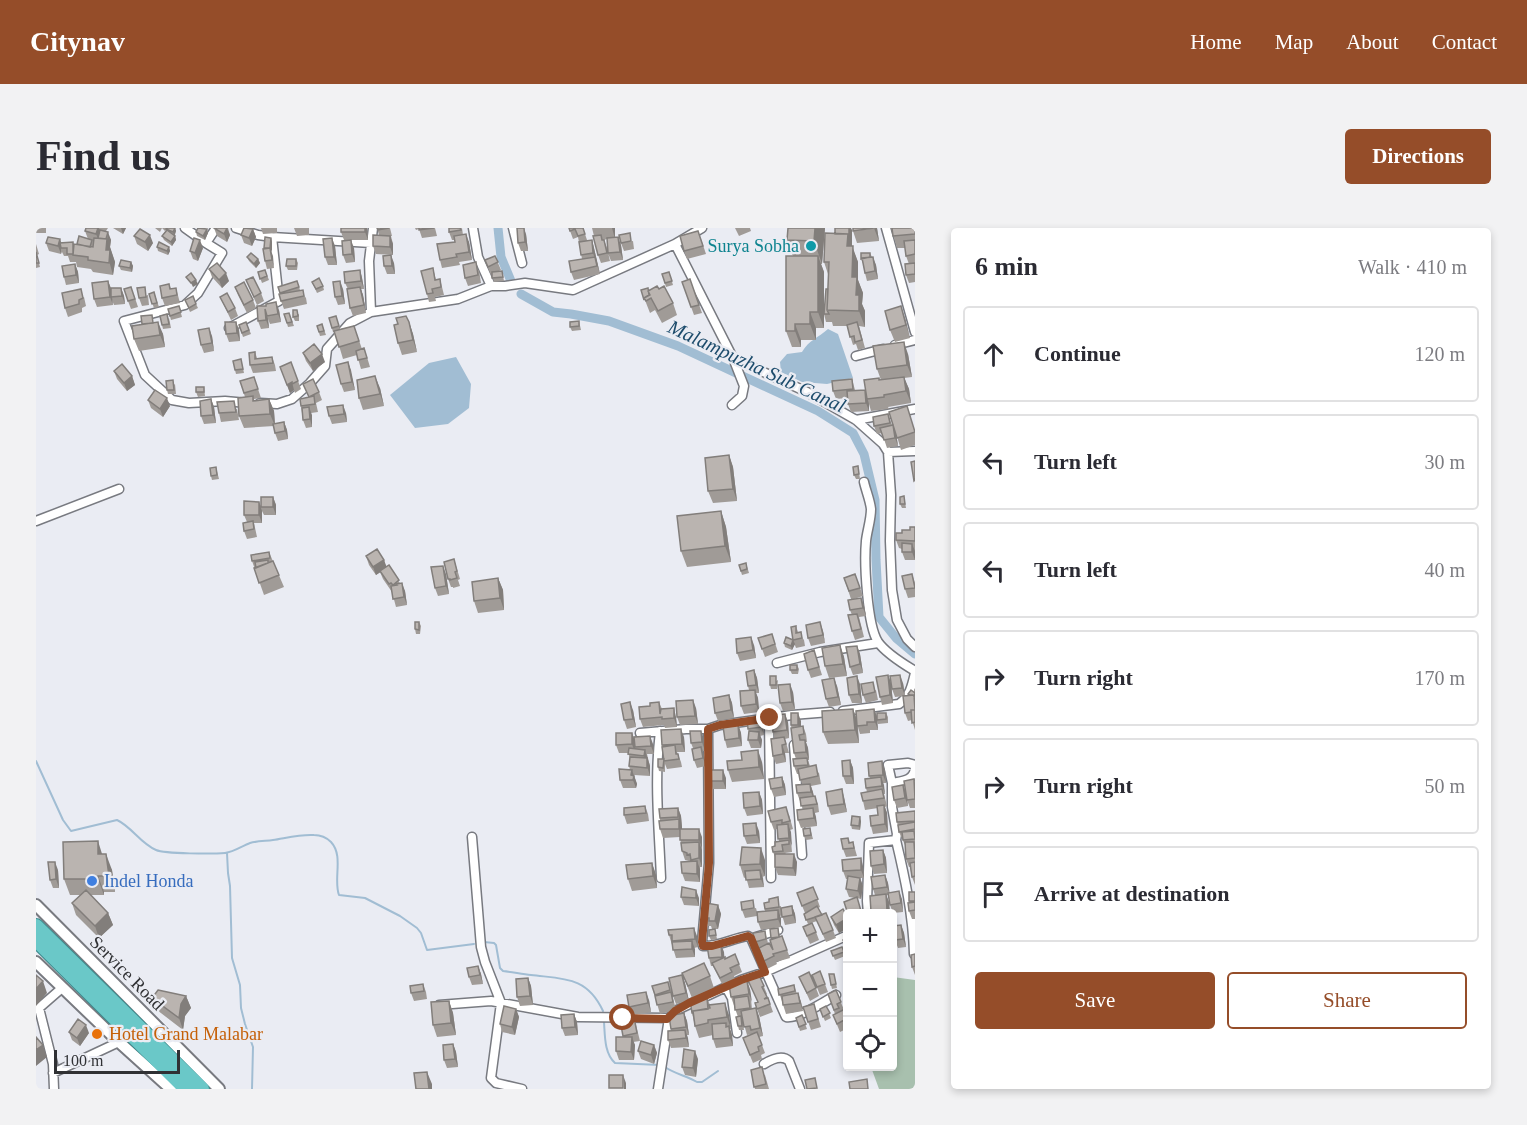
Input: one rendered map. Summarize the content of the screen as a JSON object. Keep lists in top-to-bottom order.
{
  "streets": {
    "street": ["Service Road"]
  },
  "water": ["Malampuzha Sub Canal"],
  "places": ["Surya Sobha", "Indel Honda", "Hotel Grand Malabar"],
  "scale_bar": "100 m",
  "page": {
    "header": "Citynav",
    "nav": [
      "Home",
      "Map",
      "About",
      "Contact"
    ],
    "buttons": [
      "Directions",
      ["Save", "Share"]
    ],
    "title": "Find us",
    "heading": ["6 min", "Walk · 410 m"],
    "list": [
      ["Continue", "120 m"],
      ["Turn left", "30 m"],
      ["Turn left", "40 m"],
      ["Turn right", "170 m"],
      ["Turn right", "50 m"],
      "Arrive at destination"
    ],
    "map_buttons": ["+", "−"],
    "scale": "100 m"
  }
}
